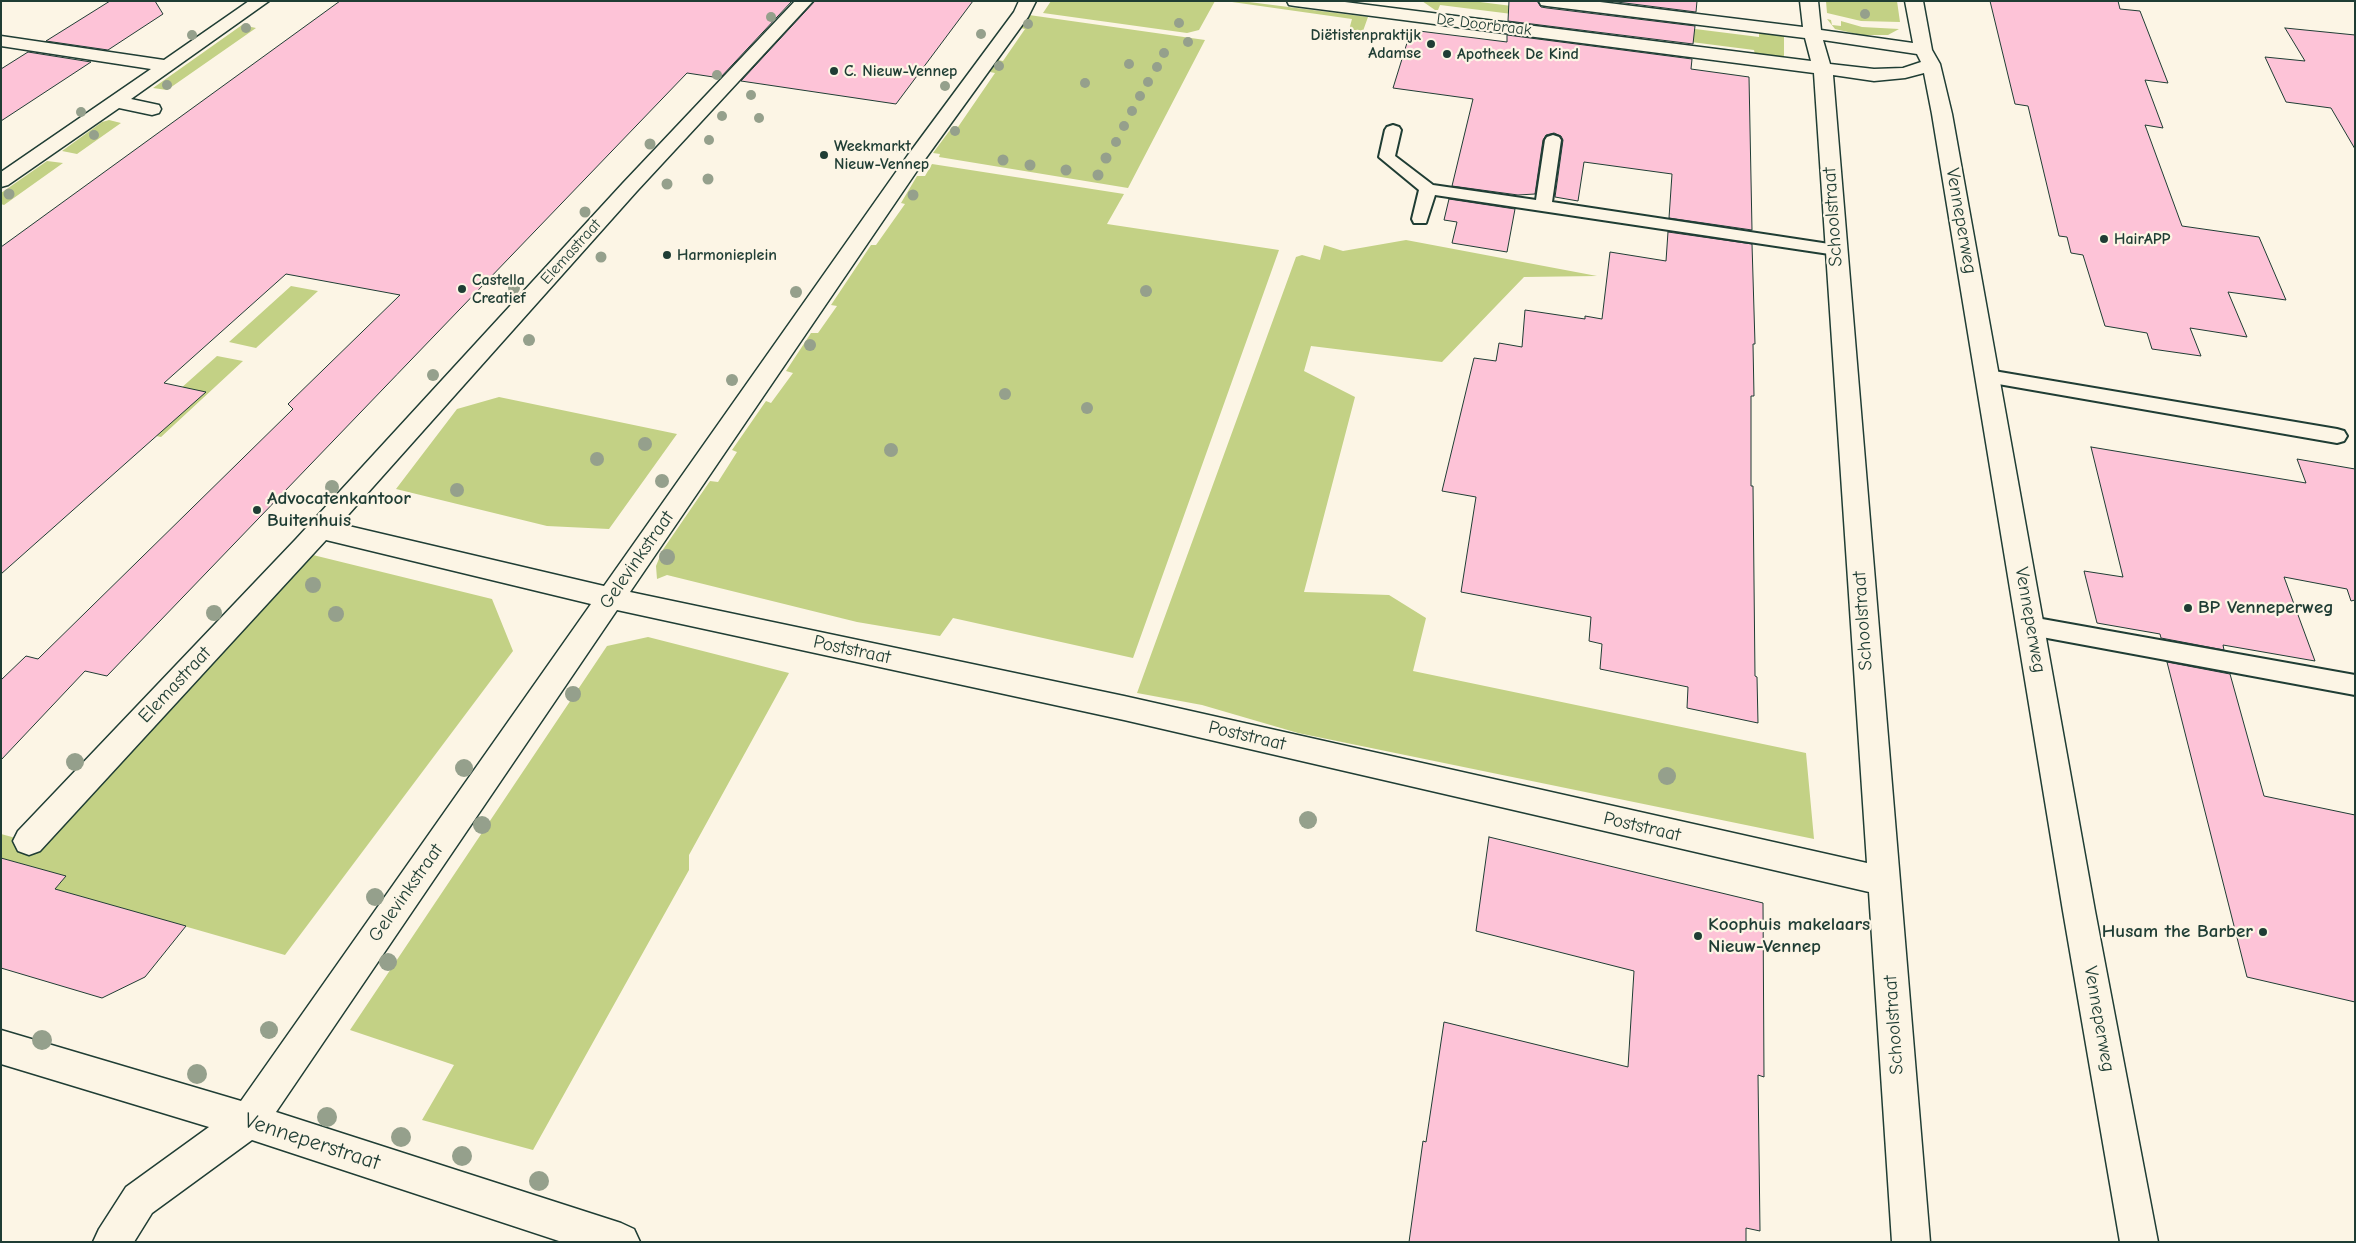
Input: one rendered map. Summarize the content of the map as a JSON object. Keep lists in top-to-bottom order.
{
  "streets": {
    "street": [
      "De Doorbraak",
      "Schoolstraat",
      "Venneperweg",
      "Elemastraat",
      "Gelevinkstraat",
      "Poststraat",
      "Venneperstraat"
    ]
  },
  "crossings": [
    ["De Doorbraak", "Schoolstraat"],
    ["De Doorbraak", "Venneperweg"],
    ["Schoolstraat", "Poststraat"],
    ["Gelevinkstraat", "Poststraat"],
    ["Gelevinkstraat", "Venneperstraat"]
  ],
  "places": [
    "Diëtistenpraktijk Adamse",
    "Apotheek De Kind",
    "C. Nieuw-Vennep",
    "Weekmarkt Nieuw-Vennep",
    "HairAPP",
    "Harmonieplein",
    "Castella Creatief",
    "Advocatenkantoor Buitenhuis",
    "BP Venneperweg",
    "Husam the Barber",
    "Koophuis makelaars Nieuw-Vennep"
  ]
}
